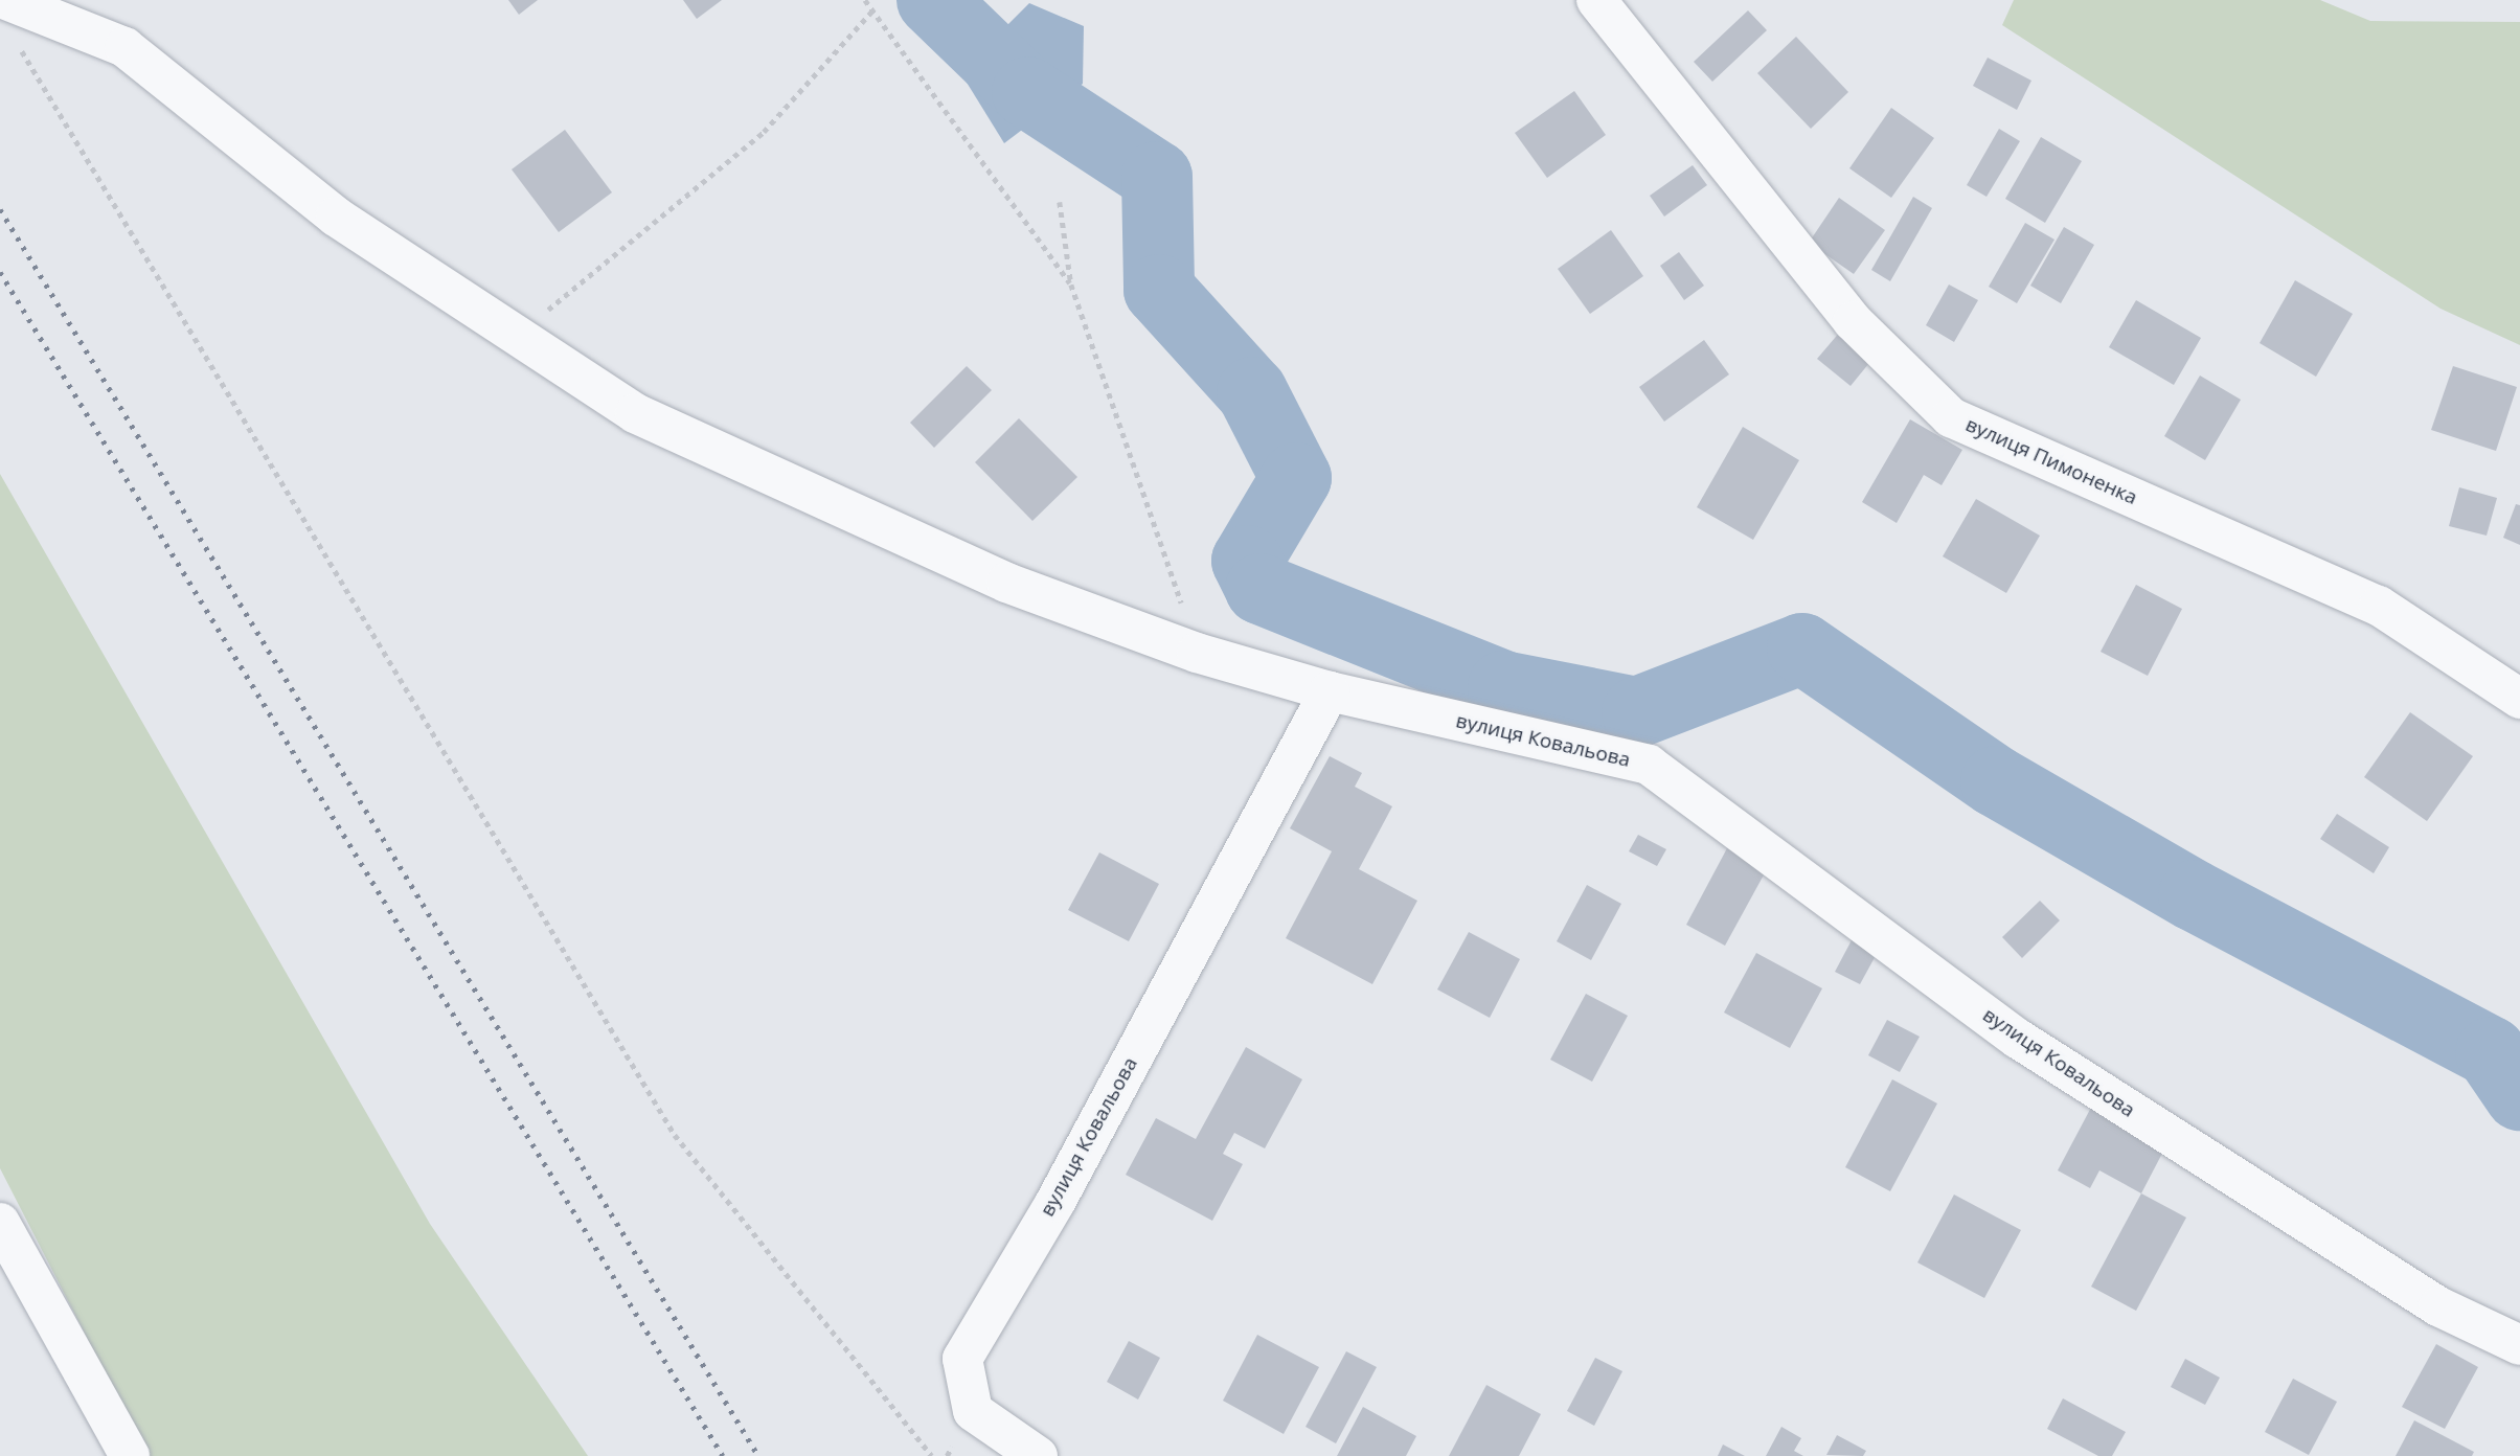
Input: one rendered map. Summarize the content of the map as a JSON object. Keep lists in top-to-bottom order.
{
  "streets": {
    "street": ["вулиця Пимоненка", "вулиця Ковальова"]
  }
}
